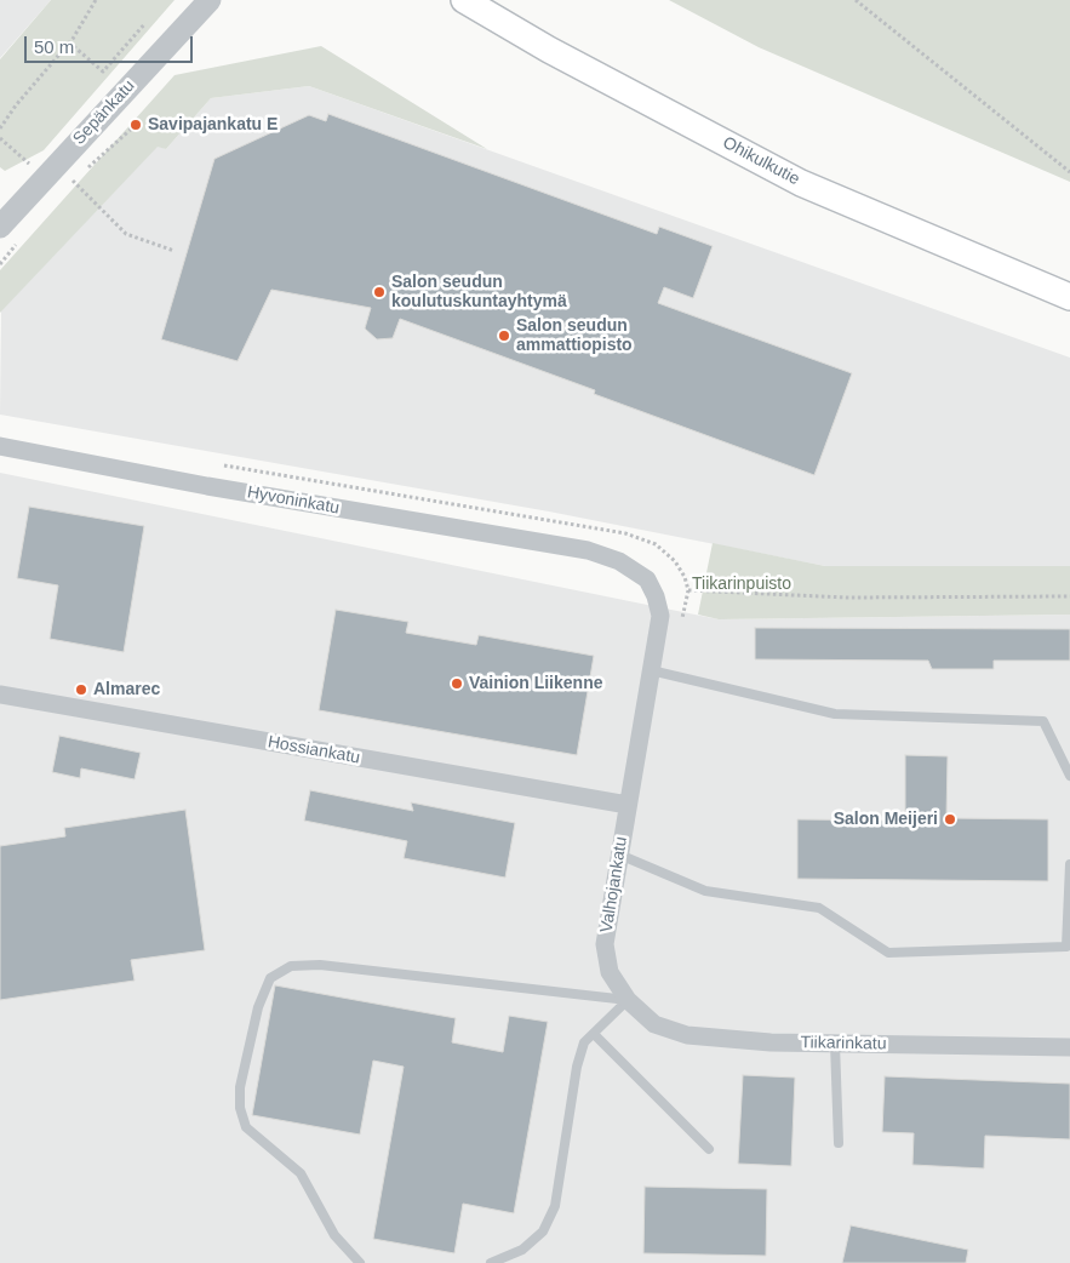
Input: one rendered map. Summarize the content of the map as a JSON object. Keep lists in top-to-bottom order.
{
  "streets": {
    "main road": ["Ohikulkutie"],
    "street": [
      "Sepänkatu",
      "Hyvoninkatu",
      "Hossiankatu",
      "Valhojankatu",
      "Tiikarinkatu"
    ]
  },
  "crossings": [
    ["Hyvoninkatu", "Valhojankatu"],
    ["Hossiankatu", "Valhojankatu"],
    ["Valhojankatu", "Tiikarinkatu"]
  ],
  "parks": ["Tiikarinpuisto"],
  "places": [
    "Savipajankatu E",
    "Salon seudun koulutuskuntayhtymä",
    "Salon seudun ammattiopisto",
    "Vainion Liikenne",
    "Almarec",
    "Salon Meijeri"
  ],
  "scale_bar": "50 m"
}
